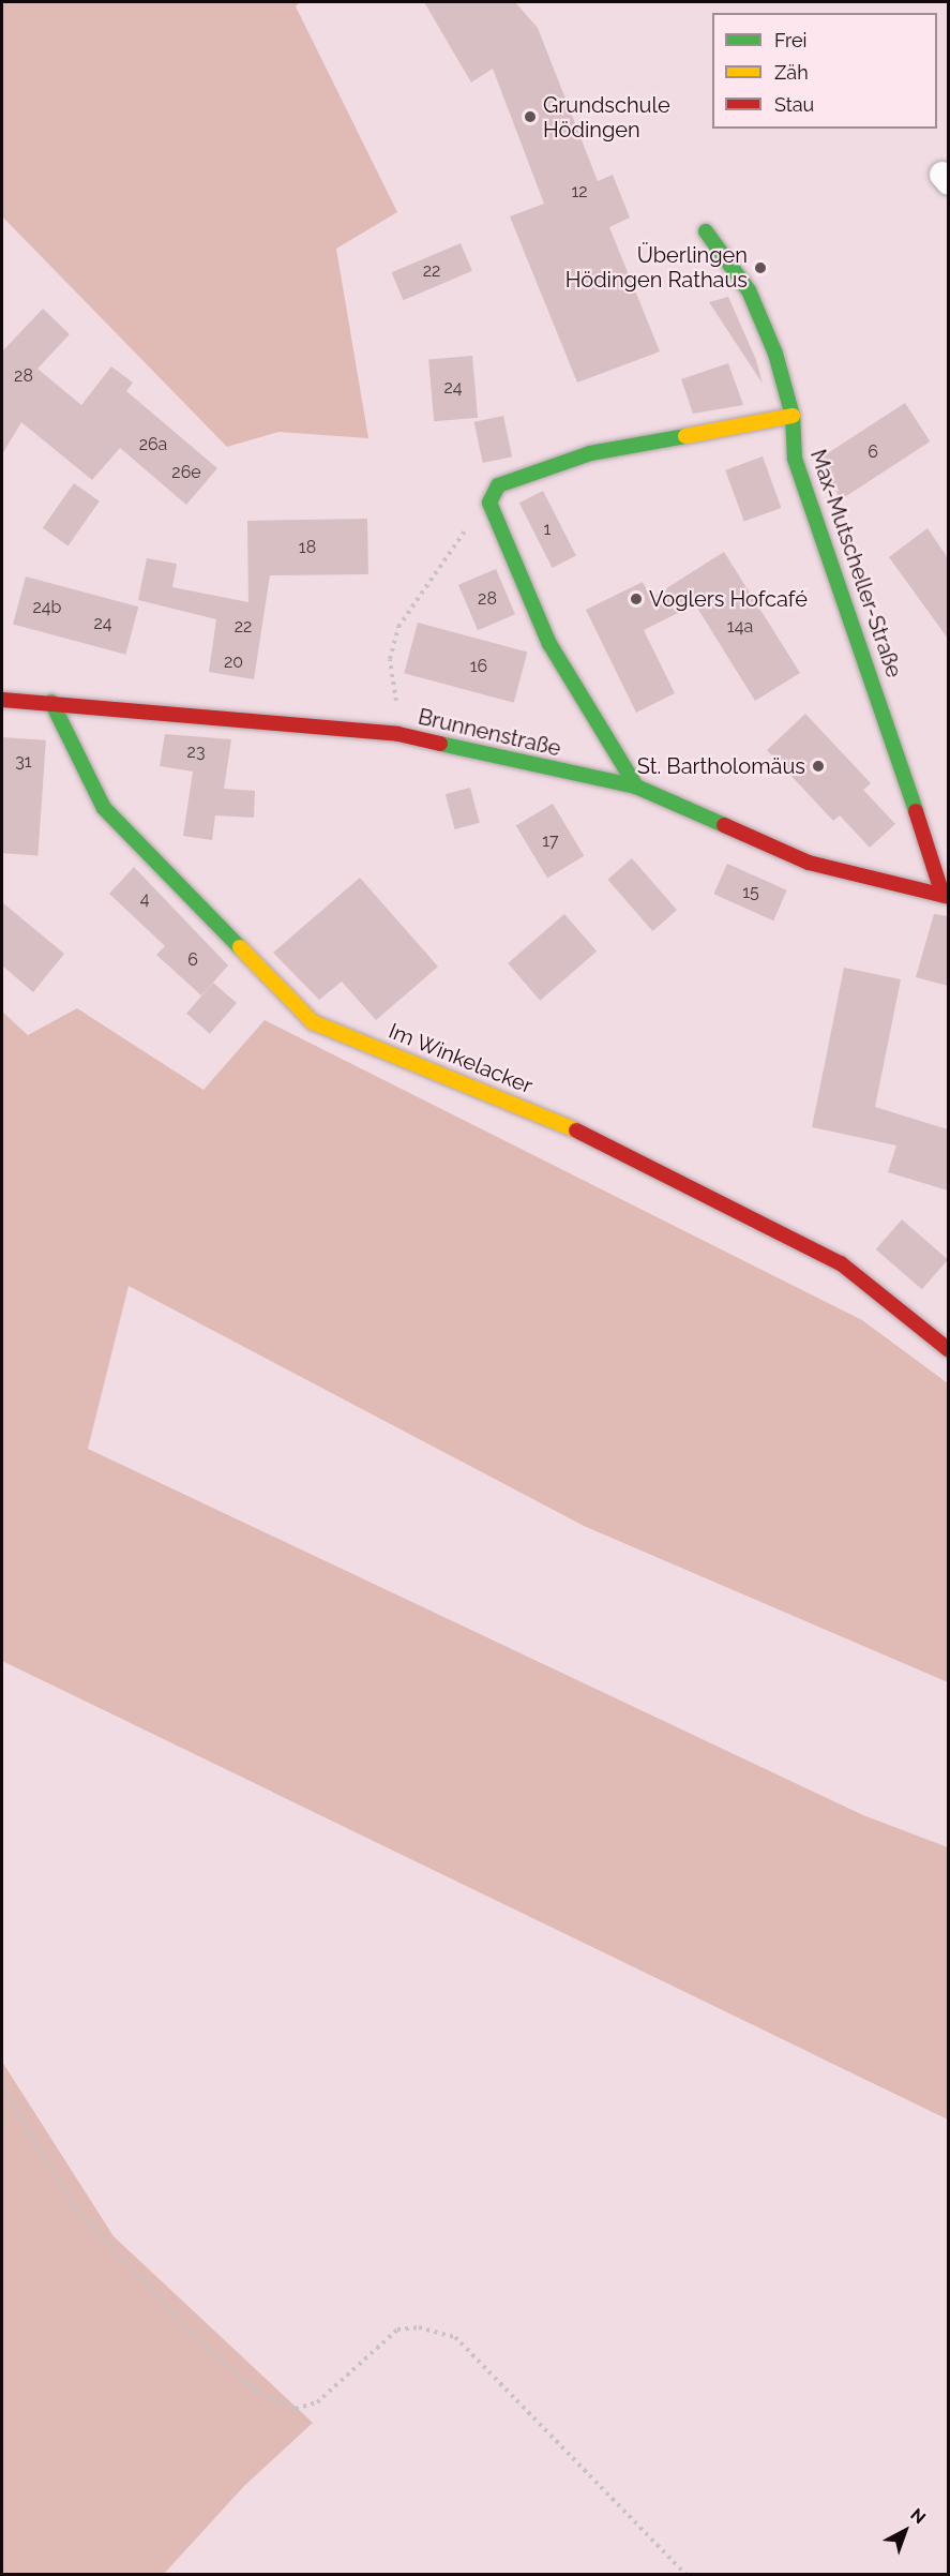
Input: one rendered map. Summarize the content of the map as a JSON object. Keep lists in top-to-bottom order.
{
  "streets": {
    "street": ["Max-Mutscheller-Straße", "Brunnenstraße", "Im Winkelacker"]
  },
  "crossings": [
    ["Max-Mutscheller-Straße", "Brunnenstraße"],
    ["Brunnenstraße", "Im Winkelacker"]
  ],
  "places": [
    "Grundschule Hödingen",
    "Überlingen Hödingen Rathaus",
    "Voglers Hofcafé",
    "St. Bartholomäus"
  ],
  "house_numbers": [
    "12",
    "22",
    "28",
    "24",
    "26a",
    "6",
    "26e",
    "1",
    "18",
    "28",
    "24b",
    "24",
    "22",
    "14a",
    "20",
    "16",
    "23",
    "31",
    "17",
    "15",
    "4",
    "6"
  ],
  "legend": ["Frei", "Zäh", "Stau"],
  "north": "top right"
}
